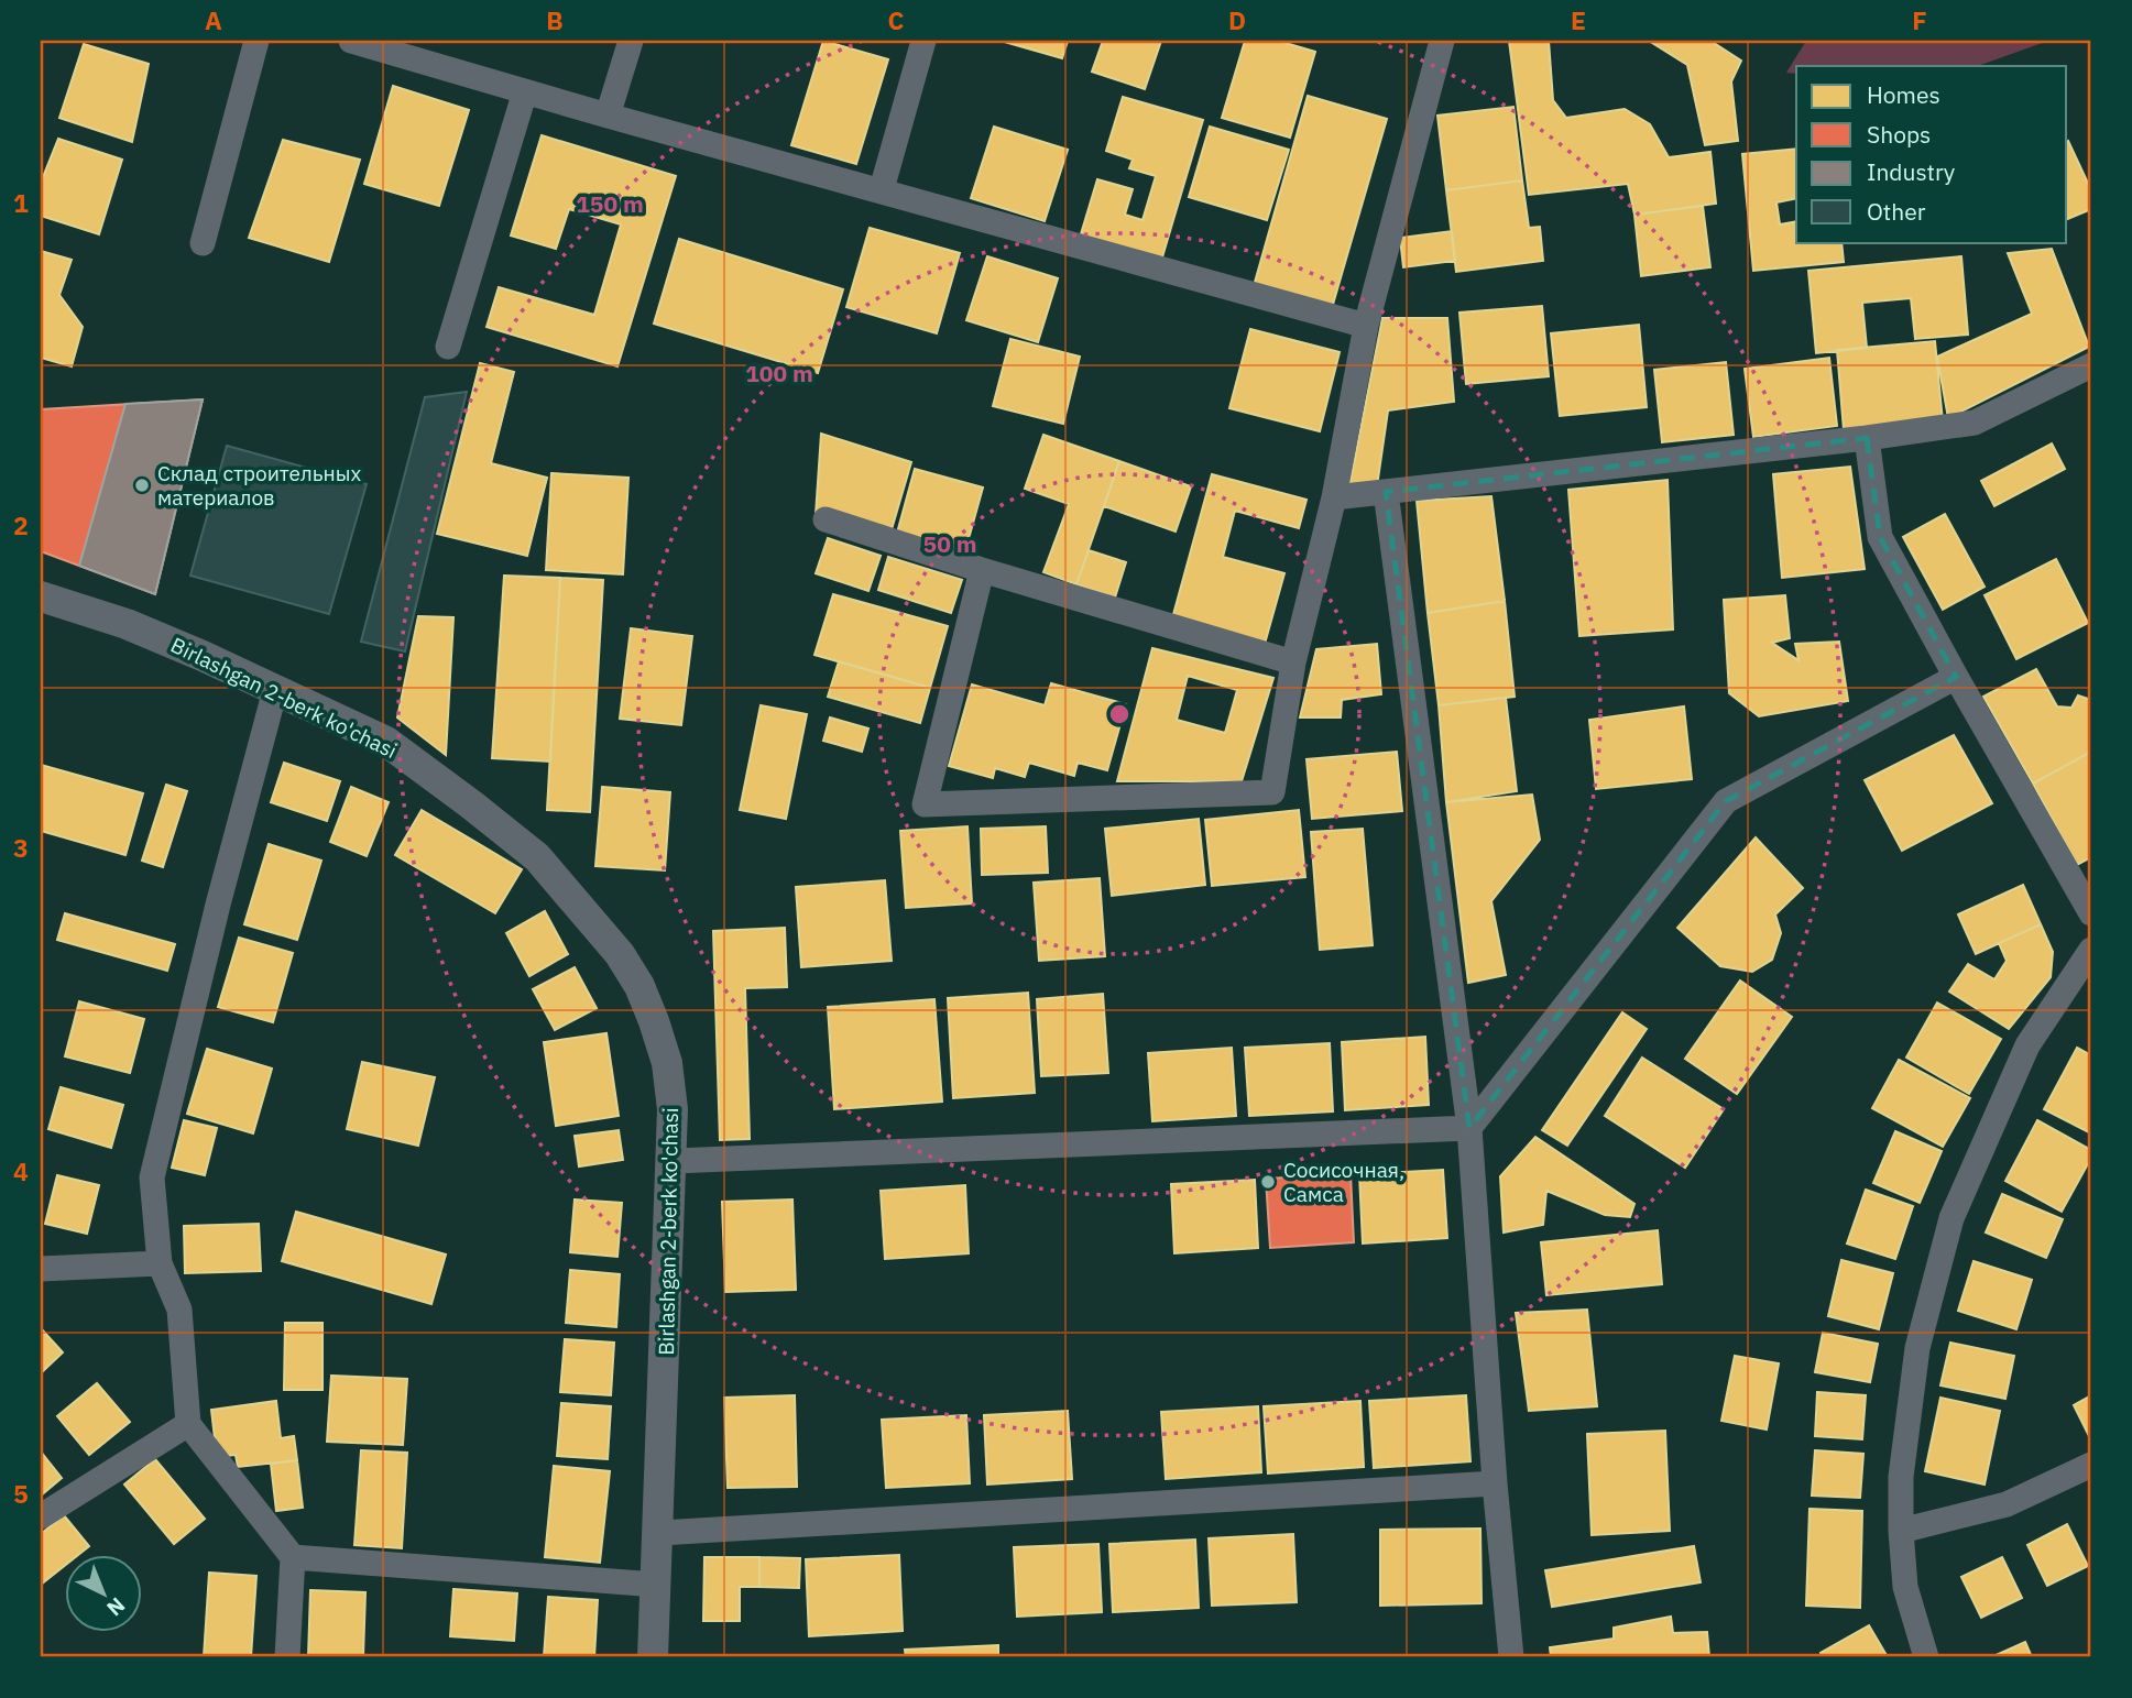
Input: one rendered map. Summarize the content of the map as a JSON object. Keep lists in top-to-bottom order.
{
  "streets": {
    "street": ["Birlashgan 2-berk ko'chasi"]
  },
  "places": ["Склад строительных материалов", "Сосисочная, Самса"],
  "legend": [
    "Homes",
    "Shops",
    "Industry",
    "Other"
  ],
  "north": "bottom right",
  "grid": {
    "columns": [
      "A",
      "B",
      "C",
      "D",
      "E",
      "F"
    ],
    "rows": [
      "1",
      "2",
      "3",
      "4",
      "5"
    ]
  },
  "rings": ["150 m", "100 m", "50 m"]
}
